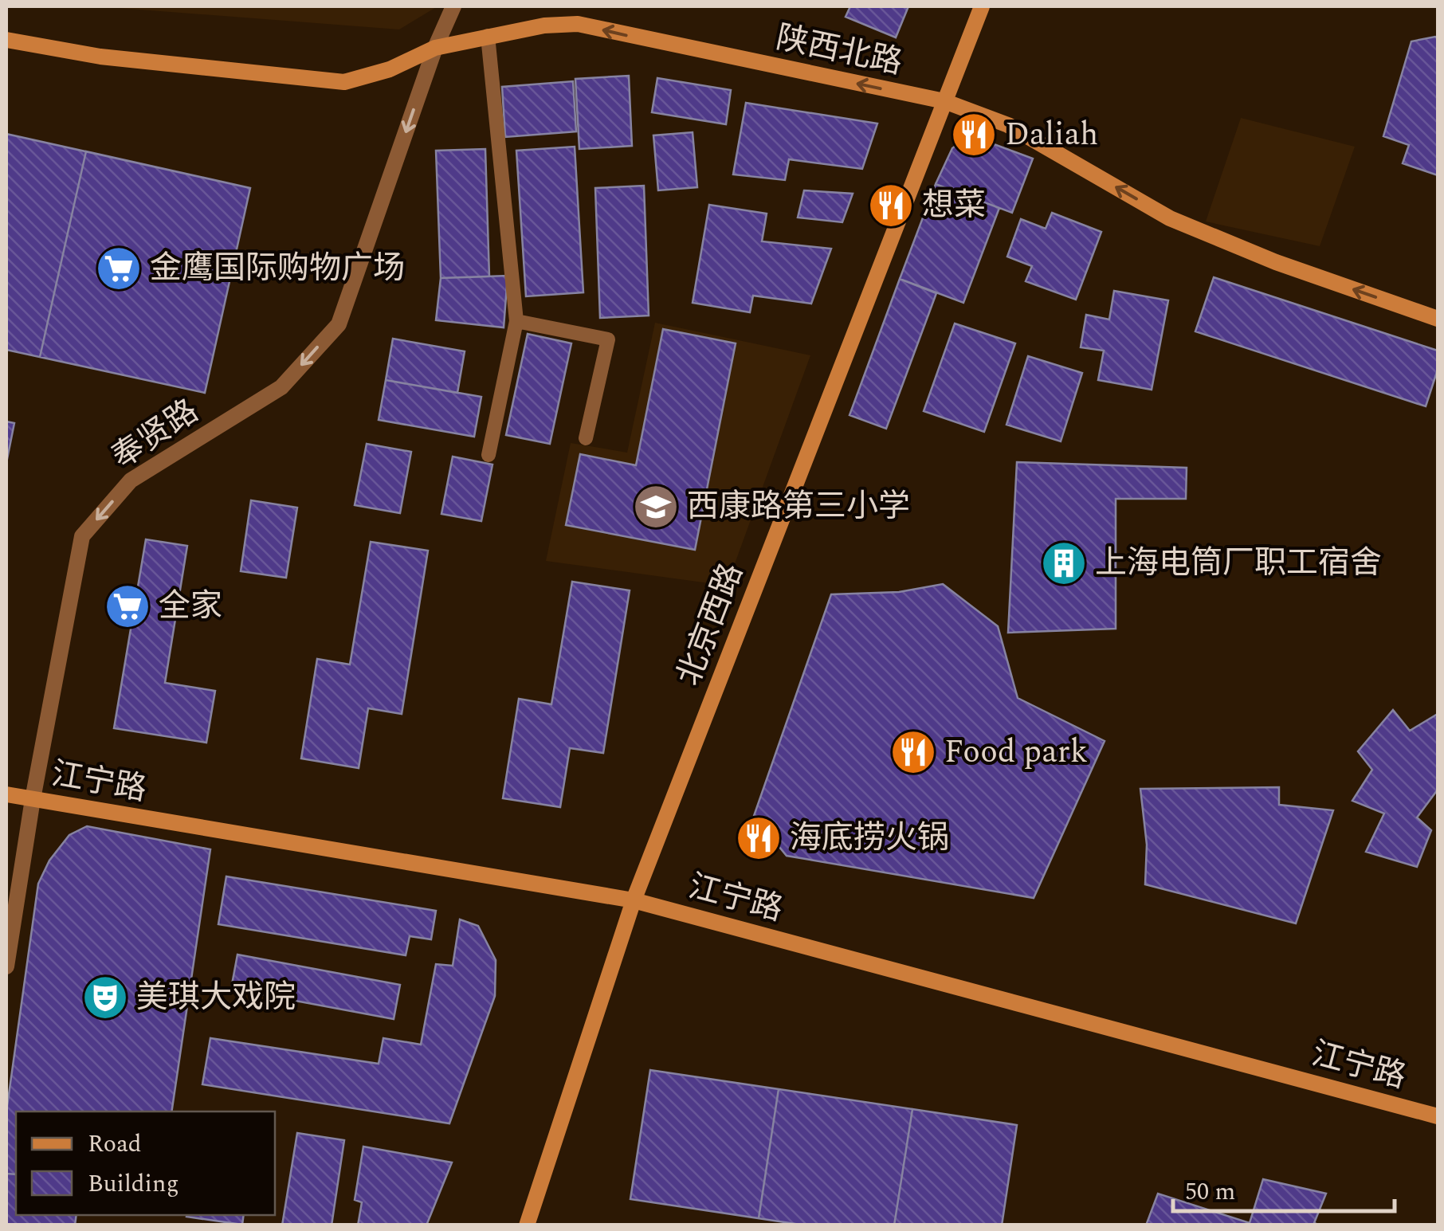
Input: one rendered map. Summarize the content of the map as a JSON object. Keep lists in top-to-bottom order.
{
  "streets": {
    "main road": ["陕西北路", "北京西路", "江宁路"],
    "street": ["奉贤路"]
  },
  "crossings": [
    ["陕西北路", "奉贤路"],
    ["陕西北路", "北京西路"],
    ["奉贤路", "江宁路"],
    ["北京西路", "江宁路"]
  ],
  "one_way": ["陕西北路", "奉贤路"],
  "places": {
    "restaurant": [
      "Daliah",
      "想菜",
      "Food park",
      "海底捞火锅"
    ],
    "supermarket": ["金鹰国际购物广场", "全家"],
    "school or university": ["西康路第三小学"],
    "building": ["上海电筒厂职工宿舍"],
    "theatre": ["美琪大戏院"]
  },
  "legend": ["Road", "Building"],
  "scale_bar": "50 m"
}
